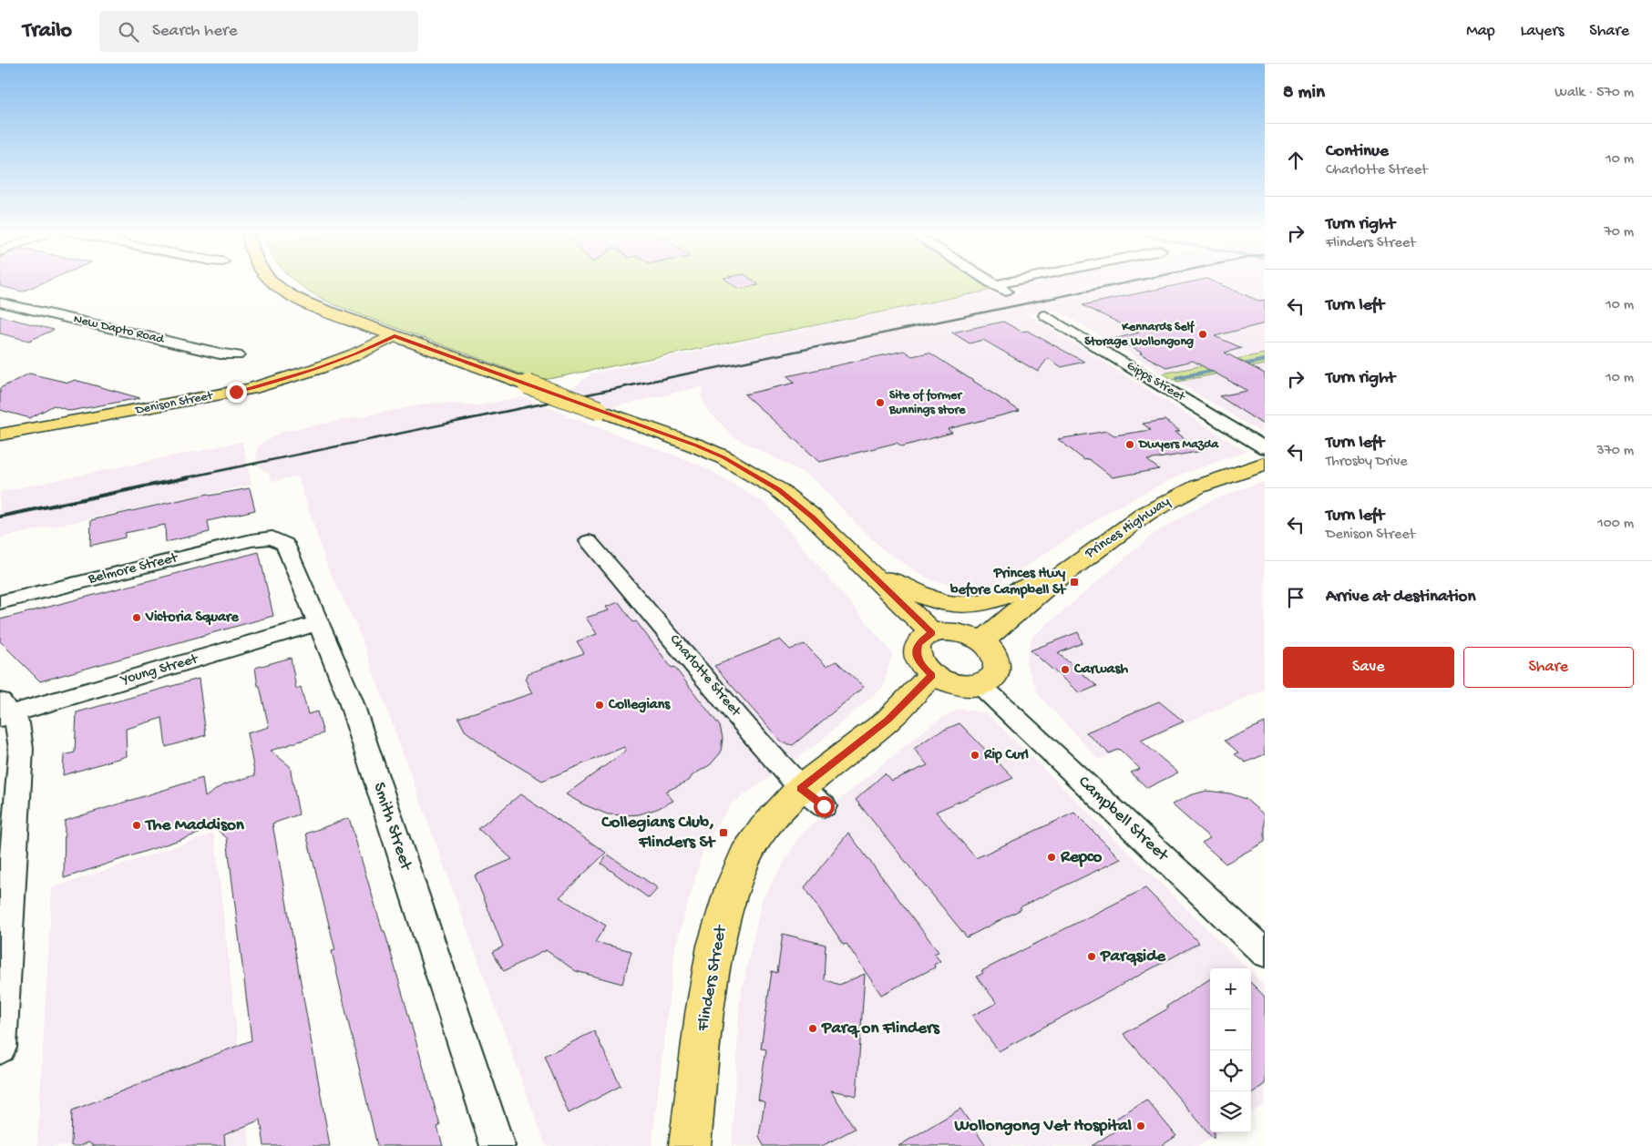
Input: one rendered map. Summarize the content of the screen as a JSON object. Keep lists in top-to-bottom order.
{
  "streets": {
    "main road": ["Denison Street", "Princes Highway", "Flinders Street"],
    "street": [
      "New Dapto Road",
      "Gipps Street",
      "Belmore Street",
      "Young Street",
      "Charlotte Street",
      "Campbell Street",
      "Smith Street"
    ]
  },
  "crossings": [
    ["Princes Highway", "Campbell Street"],
    ["Princes Highway", "Flinders Street"],
    ["Belmore Street", "Smith Street"],
    ["Young Street", "Smith Street"],
    ["Charlotte Street", "Flinders Street"],
    ["Campbell Street", "Flinders Street"]
  ],
  "places": {
    "other": [
      "Kennards Self Storage Wollongong",
      "Site of former Bunnings store",
      "Dwyers Mazda",
      "Victoria Square",
      "Carwash",
      "Collegians",
      "Rip Curl",
      "The Maddison",
      "Repco",
      "Parqside",
      "Parq on Flinders",
      "Wollongong Vet Hospital"
    ],
    "transit": ["Princes Hwy before Campbell St", "Collegians Club, Flinders St"]
  },
  "page": {
    "header": "Trailo",
    "search": "Search here",
    "nav": ["Map", "Layers", "Share"],
    "heading": ["8 min", "Walk · 570 m"],
    "list": [
      ["Continue", "Charlotte Street", "10 m"],
      ["Turn right", "Flinders Street", "70 m"],
      ["Turn left", "10 m"],
      ["Turn right", "10 m"],
      ["Turn left", "Throsby Drive", "370 m"],
      ["Turn left", "Denison Street", "100 m"],
      "Arrive at destination"
    ],
    "buttons": ["Save", "Share"],
    "map_buttons": ["+", "−"]
  }
}
